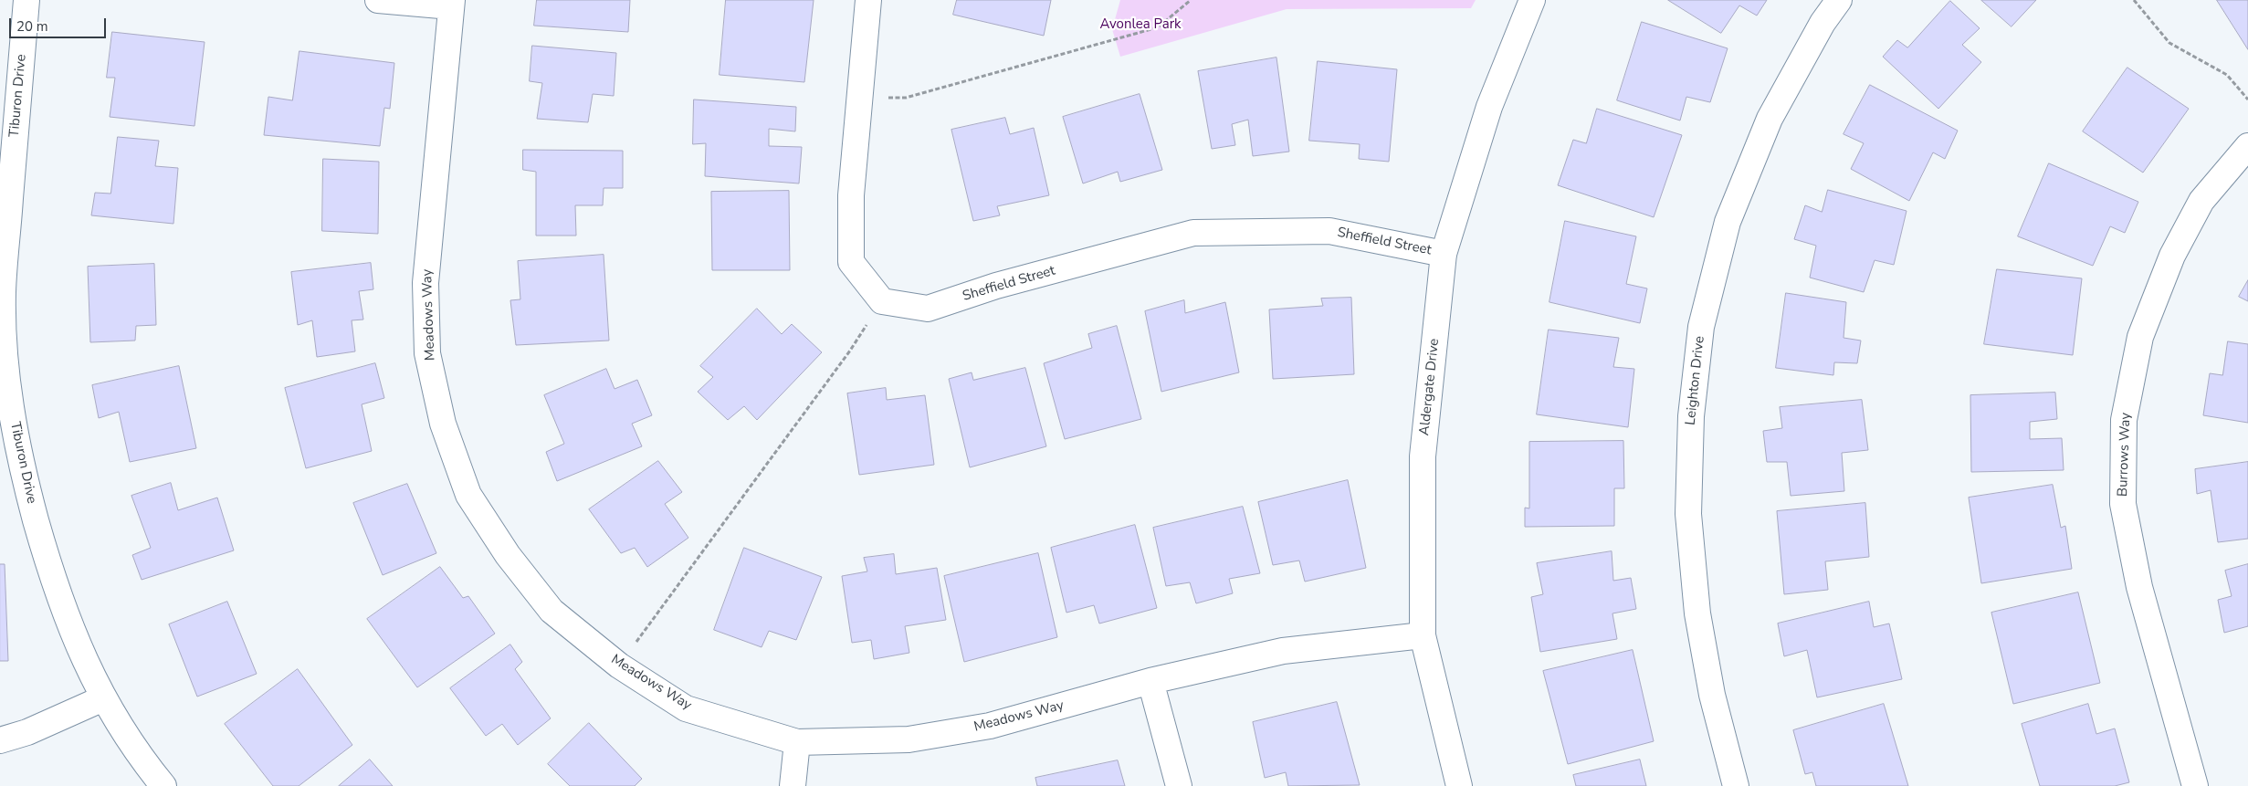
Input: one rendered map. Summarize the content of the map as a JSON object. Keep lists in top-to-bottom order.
{
  "streets": {
    "street": [
      "Tiburon Drive",
      "Sheffield Street",
      "Meadows Way",
      "Leighton Drive",
      "Aldergate Drive",
      "Burrows Way"
    ]
  },
  "crossings": [
    ["Sheffield Street", "Aldergate Drive"],
    ["Meadows Way", "Aldergate Drive"]
  ],
  "parks": ["Avonlea Park"],
  "scale_bar": "20 m"
}
